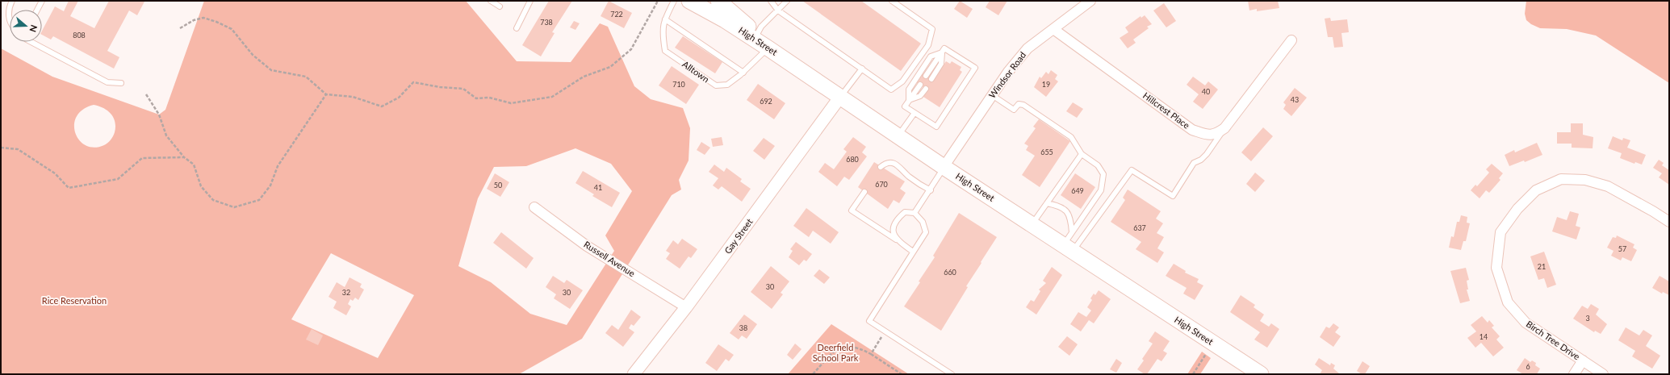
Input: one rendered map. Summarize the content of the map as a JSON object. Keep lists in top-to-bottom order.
{
  "streets": {
    "main road": ["High Street"],
    "street": [
      "Windsor Road",
      "Hillcrest Place",
      "Gay Street",
      "Russell Avenue",
      "Birch Tree Drive"
    ],
    "lane": ["Alltown"]
  },
  "crossings": [
    ["High Street", "Alltown"],
    ["High Street", "Windsor Road"],
    ["High Street", "Gay Street"],
    ["Windsor Road", "Hillcrest Place"],
    ["Gay Street", "Russell Avenue"]
  ],
  "parks": ["Rice Reservation", "Deerfield School Park"],
  "house_numbers": [
    "722",
    "738",
    "808",
    "710",
    "19",
    "40",
    "43",
    "692",
    "655",
    "680",
    "670",
    "50",
    "41",
    "649",
    "637",
    "57",
    "21",
    "660",
    "30",
    "32",
    "30",
    "3",
    "38",
    "14",
    "6"
  ],
  "north": "right"
}
